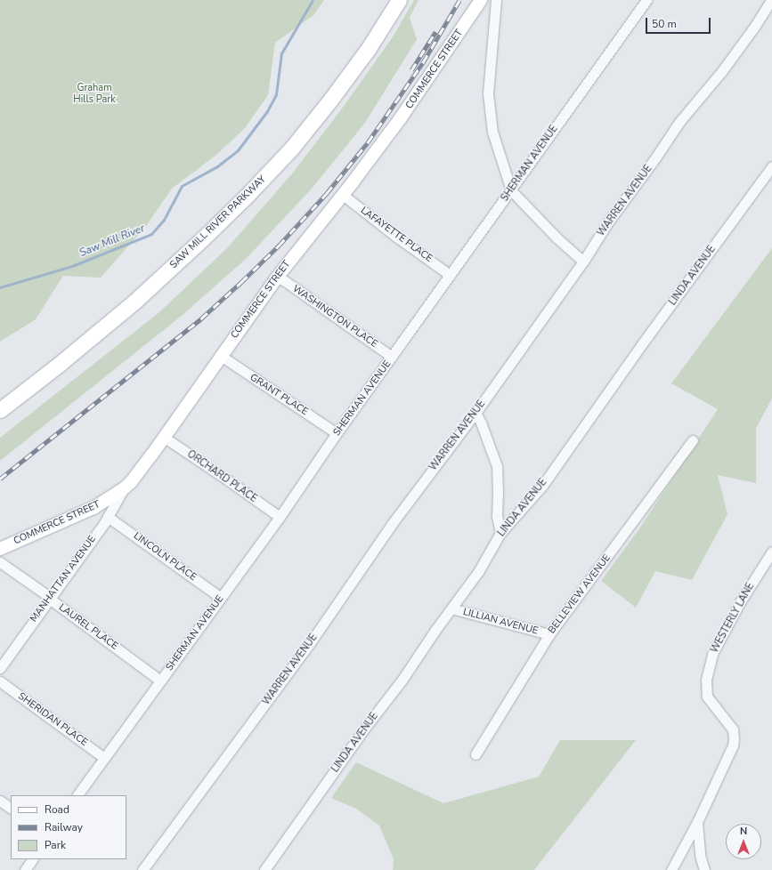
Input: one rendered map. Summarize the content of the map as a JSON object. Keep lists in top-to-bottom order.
{
  "streets": {
    "highway": ["SAW MILL RIVER PARKWAY"],
    "main road": ["COMMERCE STREET"],
    "street": [
      "SHERMAN AVENUE",
      "WARREN AVENUE",
      "LAFAYETTE PLACE",
      "LINDA AVENUE",
      "WASHINGTON PLACE",
      "GRANT PLACE",
      "ORCHARD PLACE",
      "LINCOLN PLACE",
      "MANHATTAN AVENUE",
      "BELLEVIEW AVENUE",
      "WESTERLY LANE",
      "LILLIAN AVENUE",
      "LAUREL PLACE",
      "SHERIDAN PLACE"
    ]
  },
  "crossings": [
    ["COMMERCE STREET", "LAFAYETTE PLACE"],
    ["COMMERCE STREET", "WASHINGTON PLACE"],
    ["COMMERCE STREET", "GRANT PLACE"],
    ["COMMERCE STREET", "ORCHARD PLACE"],
    ["COMMERCE STREET", "MANHATTAN AVENUE"],
    ["SHERMAN AVENUE", "LAFAYETTE PLACE"],
    ["SHERMAN AVENUE", "WASHINGTON PLACE"],
    ["SHERMAN AVENUE", "GRANT PLACE"],
    ["SHERMAN AVENUE", "ORCHARD PLACE"],
    ["SHERMAN AVENUE", "LINCOLN PLACE"],
    ["SHERMAN AVENUE", "LAUREL PLACE"],
    ["SHERMAN AVENUE", "SHERIDAN PLACE"],
    ["LINDA AVENUE", "LILLIAN AVENUE"],
    ["LINCOLN PLACE", "MANHATTAN AVENUE"],
    ["MANHATTAN AVENUE", "LAUREL PLACE"],
    ["BELLEVIEW AVENUE", "LILLIAN AVENUE"]
  ],
  "water": ["Saw Mill River"],
  "parks": ["Graham Hills Park"],
  "legend": ["Road", "Railway", "Park"],
  "scale_bar": "50 m",
  "north": "top"
}
